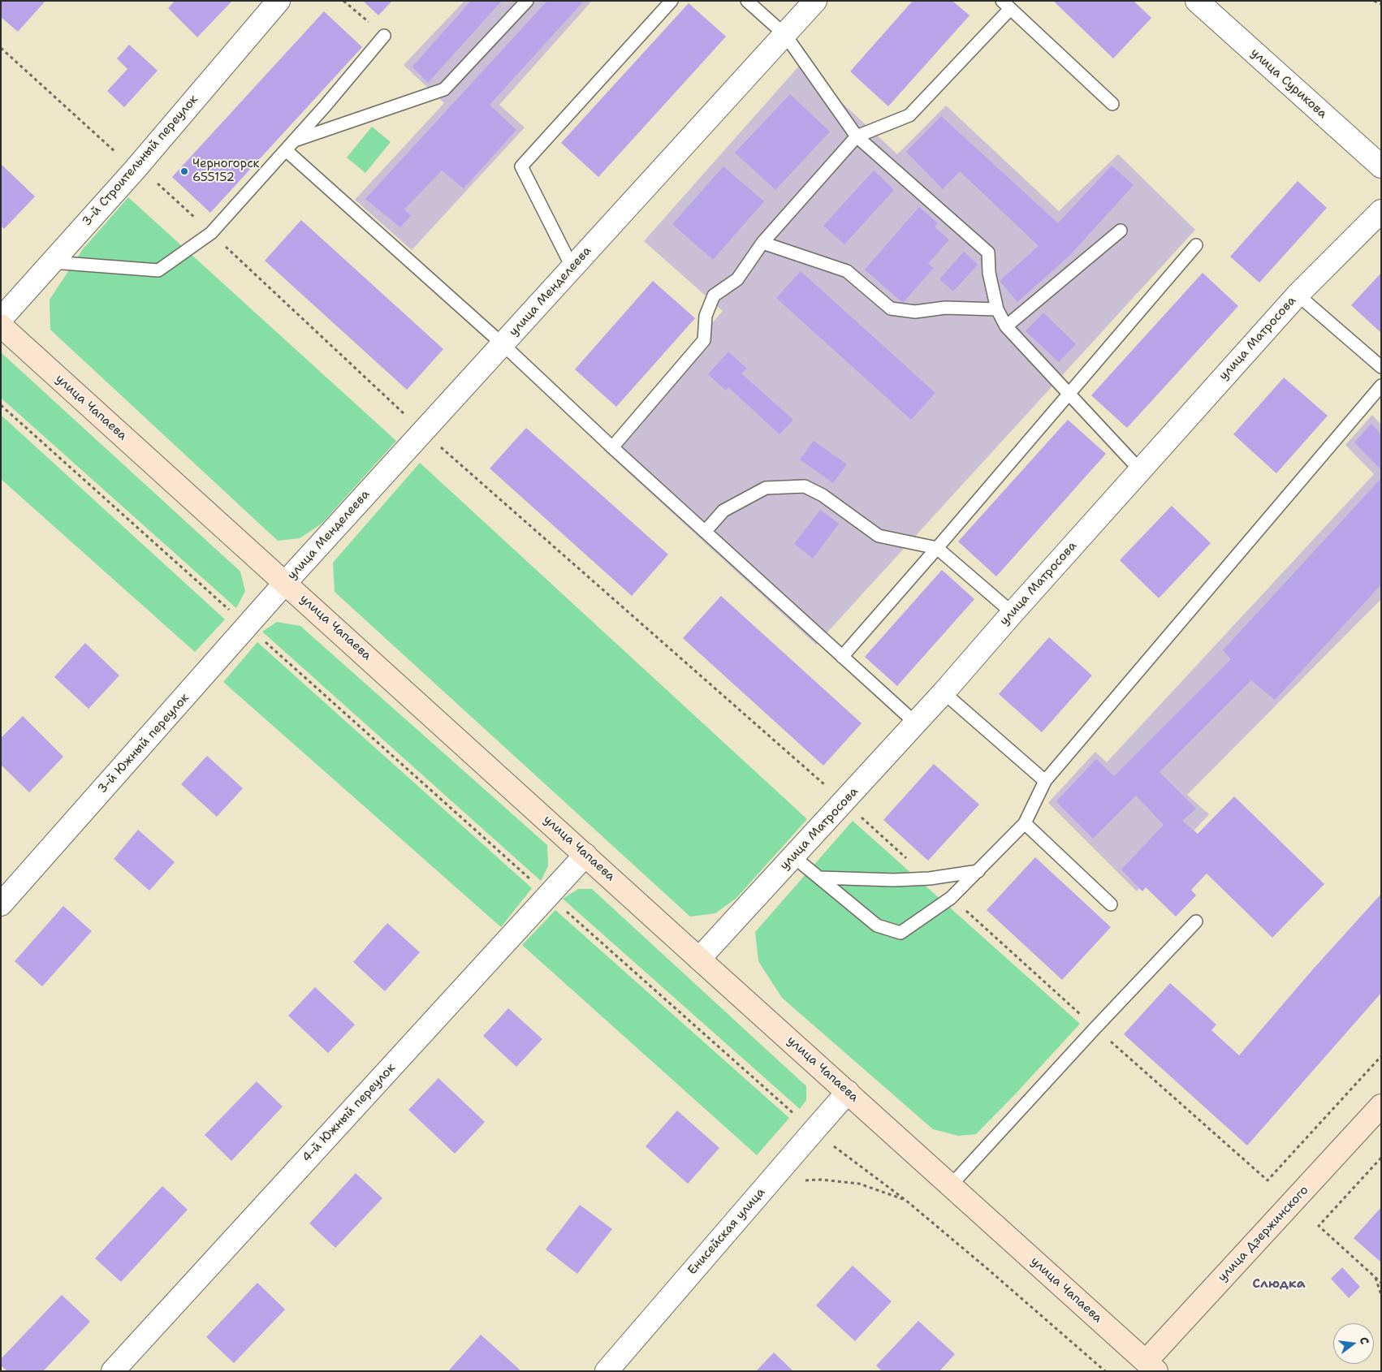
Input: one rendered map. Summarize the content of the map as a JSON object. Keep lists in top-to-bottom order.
{
  "streets": {
    "main road": ["улица Чапаева", "улица Дзержинского"],
    "street": [
      "улица Сурикова",
      "3-й Строительный переулок",
      "улица Менделеева",
      "улица Матросова",
      "3-й Южный переулок",
      "4-й Южный переулок",
      "Енисейская улица"
    ]
  },
  "crossings": [
    ["улица Менделеева", "улица Чапаева"],
    ["улица Менделеева", "3-й Южный переулок"],
    ["улица Матросова", "улица Чапаева"],
    ["улица Чапаева", "3-й Южный переулок"],
    ["улица Чапаева", "4-й Южный переулок"],
    ["улица Чапаева", "Енисейская улица"],
    ["улица Чапаева", "улица Дзержинского"]
  ],
  "districts": ["Слюдка"],
  "places": ["Черногорск 655152"],
  "north": "right"
}
